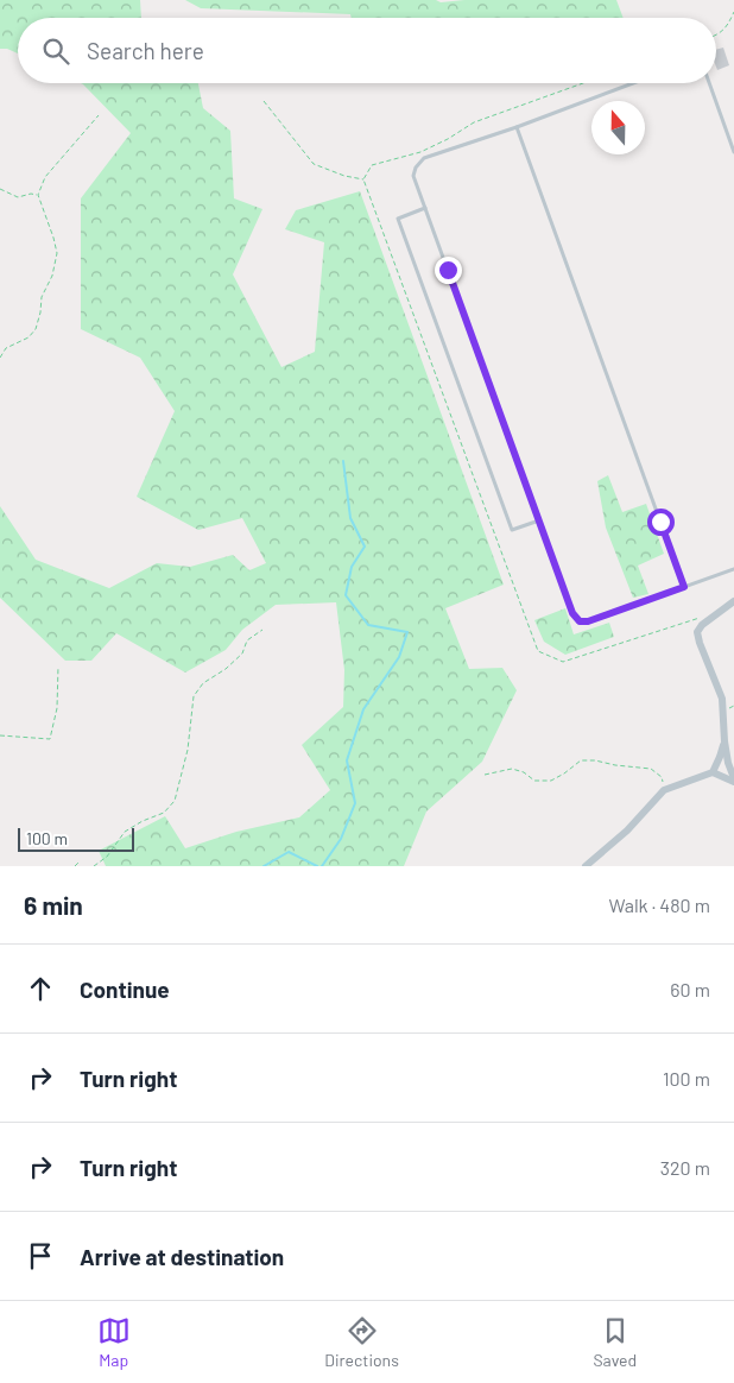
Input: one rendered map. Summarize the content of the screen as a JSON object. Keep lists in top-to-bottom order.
{
  "scale_bar": "100 m",
  "north": "top",
  "page": {
    "search": "Search here",
    "scale": "100 m",
    "heading": ["6 min", "Walk · 480 m"],
    "list": [
      ["Continue", "60 m"],
      ["Turn right", "100 m"],
      ["Turn right", "320 m"],
      "Arrive at destination"
    ],
    "nav": ["Map", "Directions", "Saved"]
  }
}
